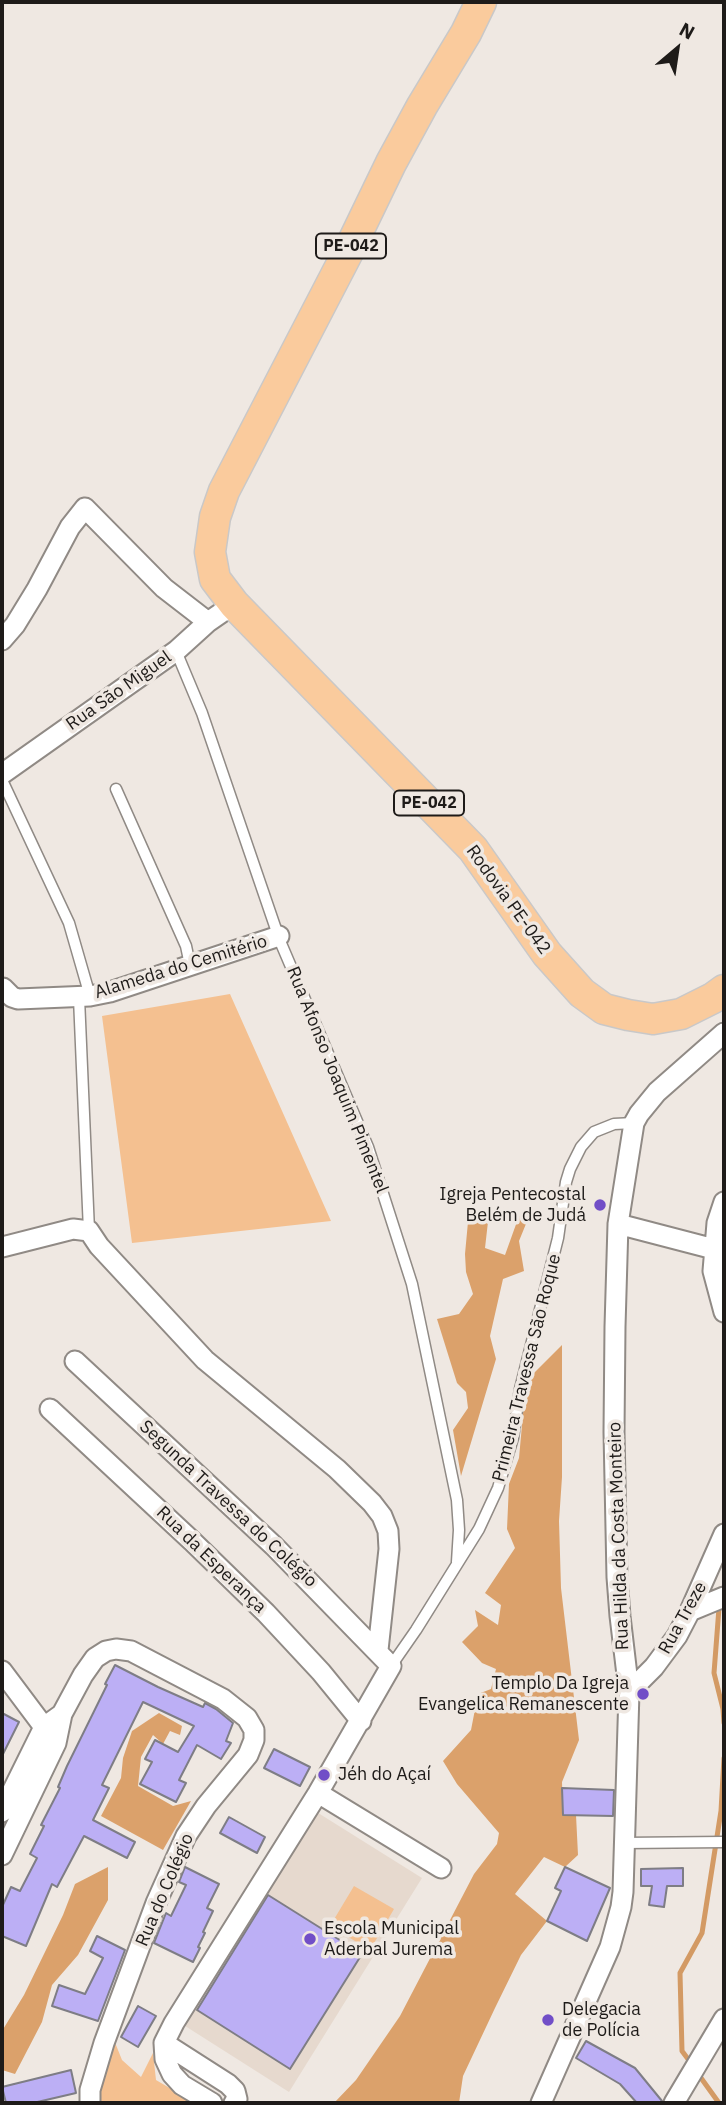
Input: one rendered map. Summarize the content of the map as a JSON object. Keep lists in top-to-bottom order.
{
  "streets": {
    "main road": ["PE-042", "Rodovia PE-042"],
    "street": [
      "Rua São Miguel",
      "Alameda do Cemitério",
      "Segunda Travessa do Colégio",
      "Rua Hilda da Costa Monteiro",
      "Rua da Esperança",
      "Rua Treze",
      "Rua do Colégio"
    ],
    "lane": ["Rua Afonso Joaquim Pimentel", "Primeira Travessa São Roque"]
  },
  "crossings": [
    ["Rua São Miguel", "Rodovia PE-042"],
    ["Rua São Miguel", "Rua Afonso Joaquim Pimentel"],
    ["Alameda do Cemitério", "Rua Afonso Joaquim Pimentel"],
    ["Rua Afonso Joaquim Pimentel", "Primeira Travessa São Roque"],
    ["Primeira Travessa São Roque", "Rua Hilda da Costa Monteiro"],
    ["Rua Hilda da Costa Monteiro", "Rua Treze"]
  ],
  "places": [
    "Igreja Pentecostal Belém de Judá",
    "Templo Da Igreja Evangelica Remanescente",
    "Jéh do Açaí",
    "Escola Municipal Aderbal Jurema",
    "Delegacia de Polícia"
  ],
  "north": "top right"
}
